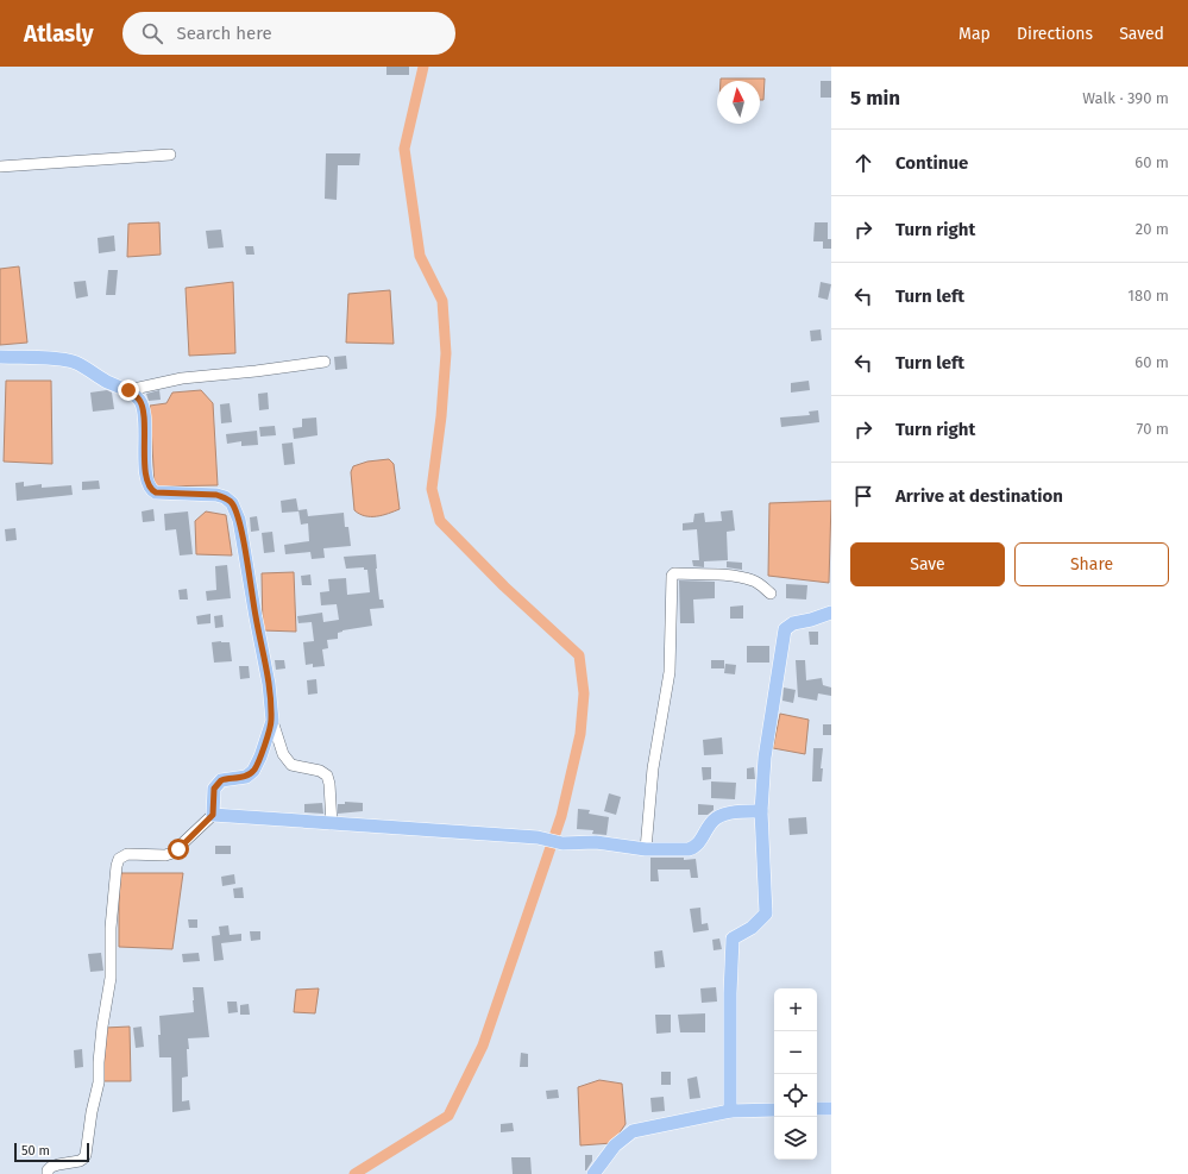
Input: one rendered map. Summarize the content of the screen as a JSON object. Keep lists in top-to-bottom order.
{
  "scale_bar": "50 m",
  "north": "top",
  "page": {
    "header": "Atlasly",
    "search": "Search here",
    "nav": ["Map", "Directions", "Saved"],
    "heading": ["5 min", "Walk · 390 m"],
    "list": [
      ["Continue", "60 m"],
      ["Turn right", "20 m"],
      ["Turn left", "180 m"],
      ["Turn left", "60 m"],
      ["Turn right", "70 m"],
      "Arrive at destination"
    ],
    "buttons": ["Save", "Share"],
    "map_buttons": ["+", "−"],
    "scale": "50 m"
  }
}
